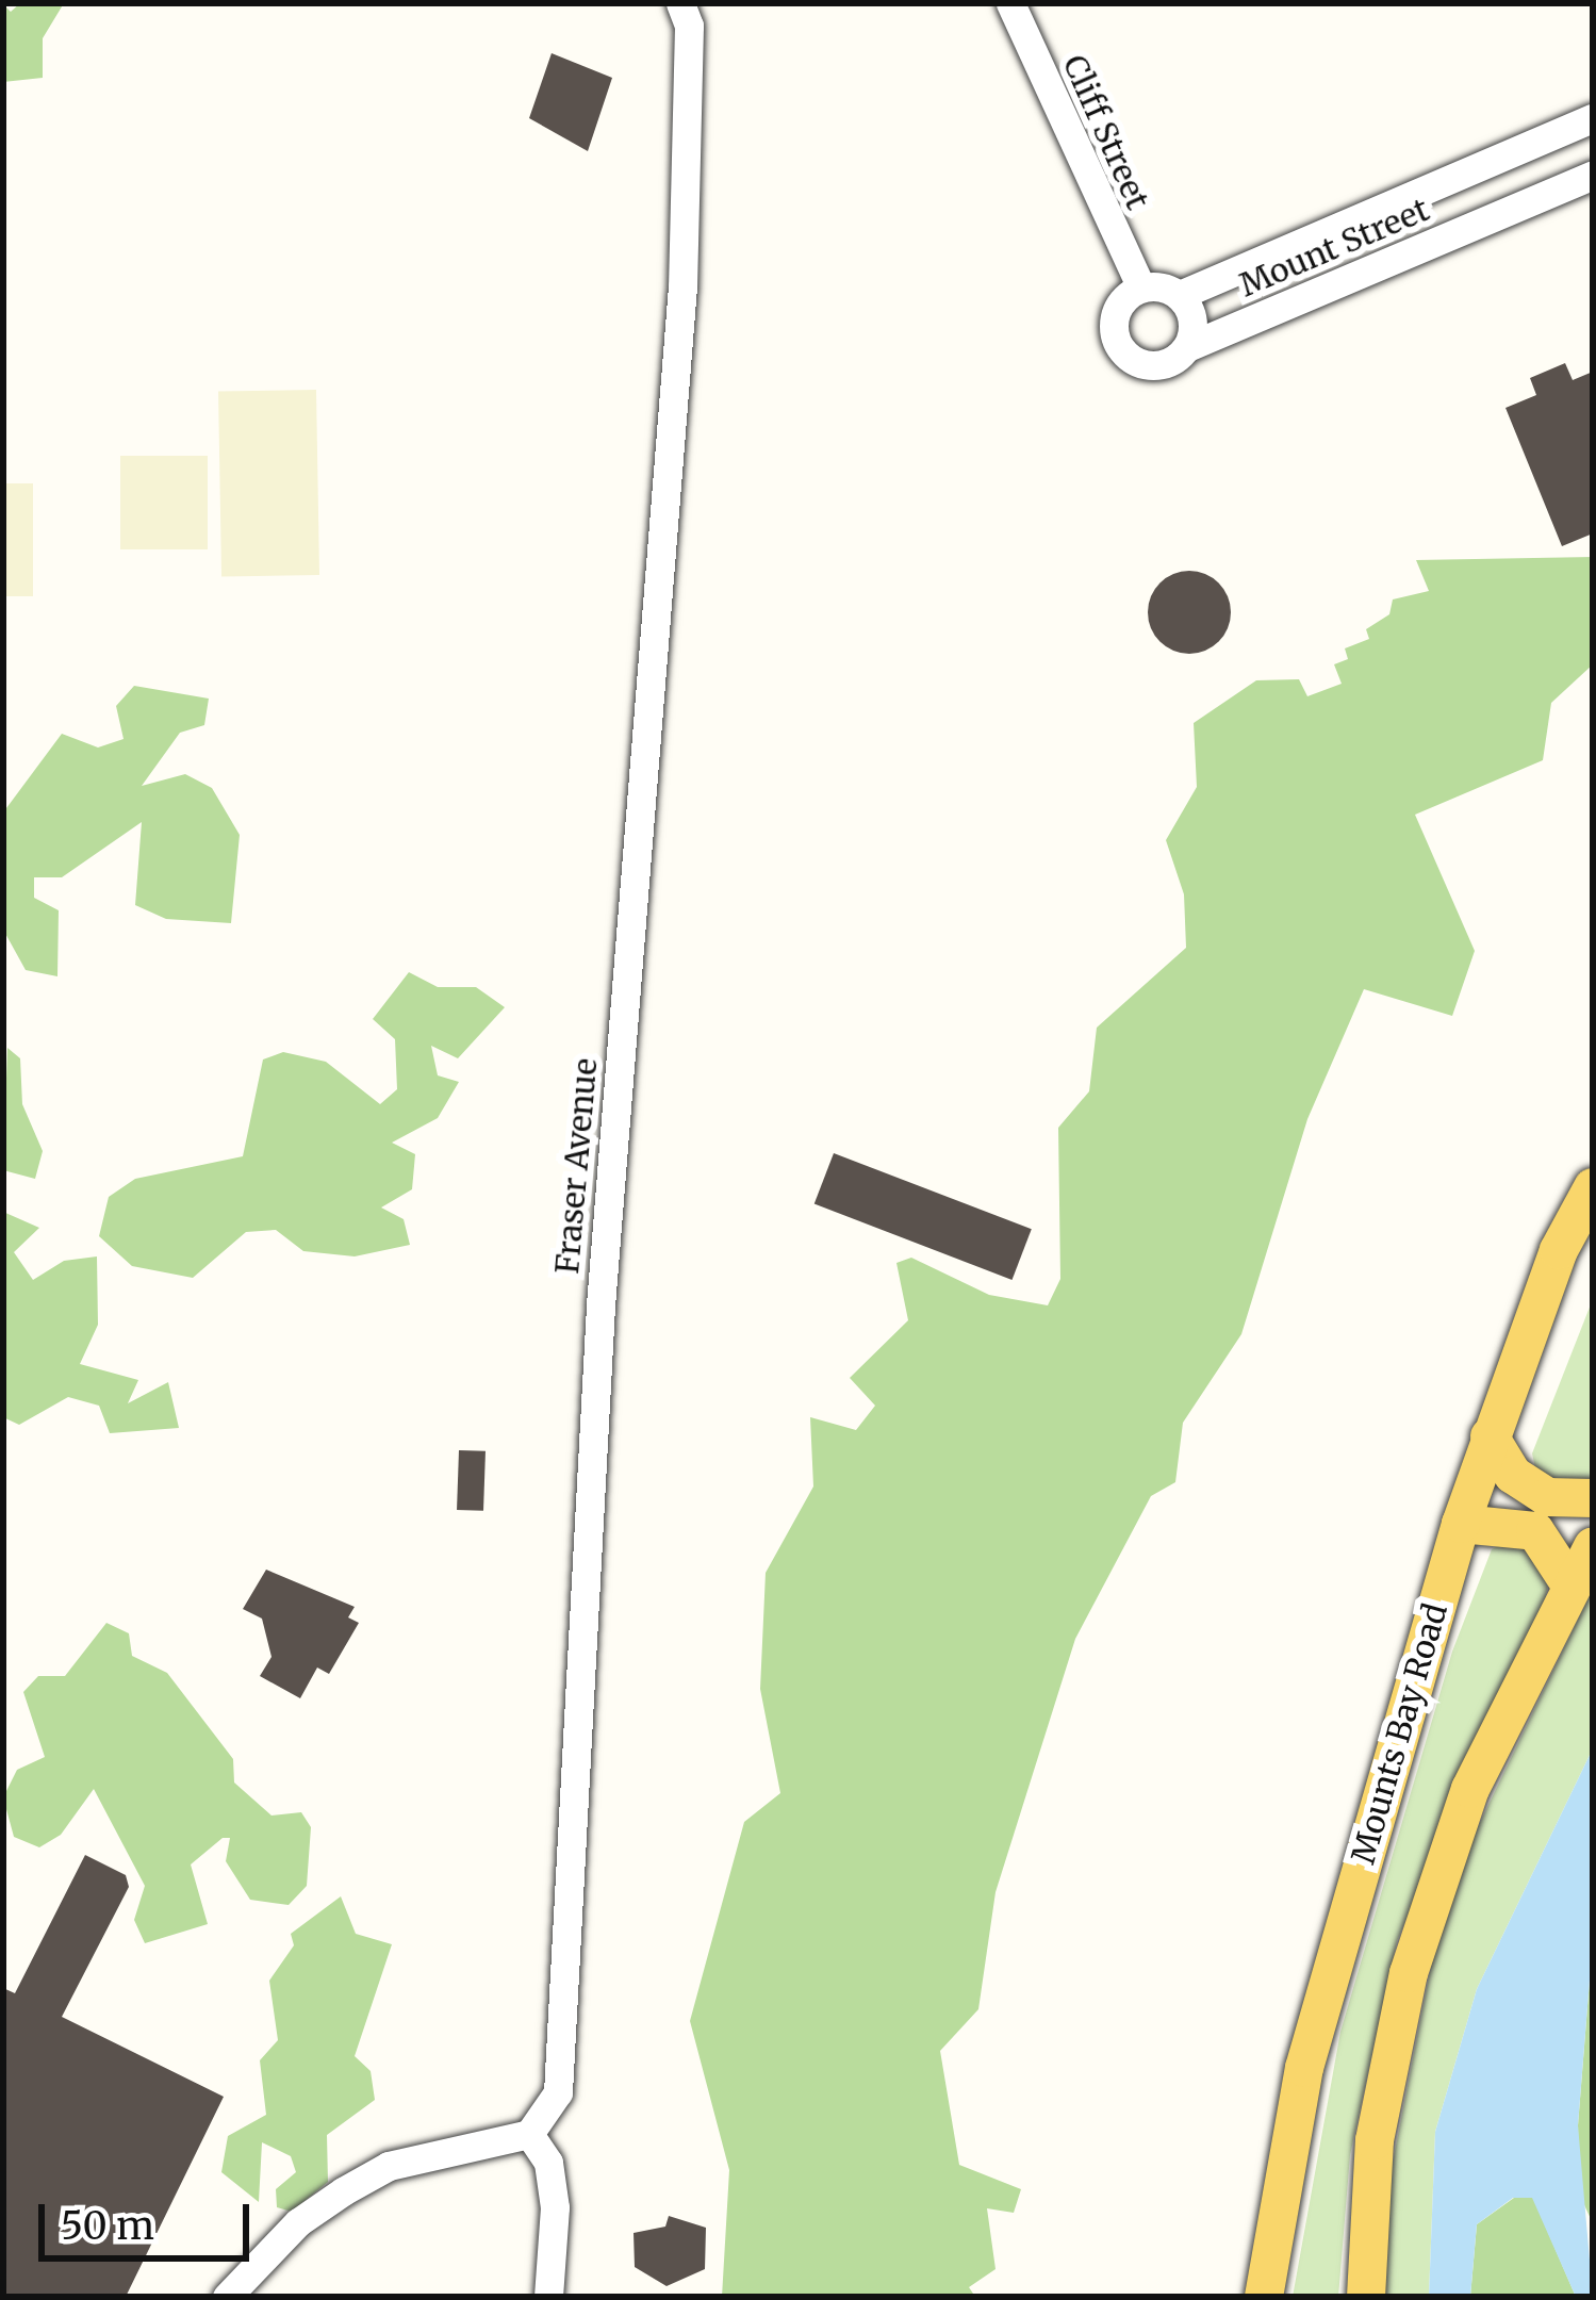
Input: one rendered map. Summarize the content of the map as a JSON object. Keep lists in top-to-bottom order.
{
  "streets": {
    "main road": ["Mounts Bay Road"],
    "street": ["Cliff Street", "Mount Street", "Fraser Avenue"]
  },
  "crossings": [
    ["Cliff Street", "Mount Street"]
  ],
  "scale_bar": "50 m"
}
